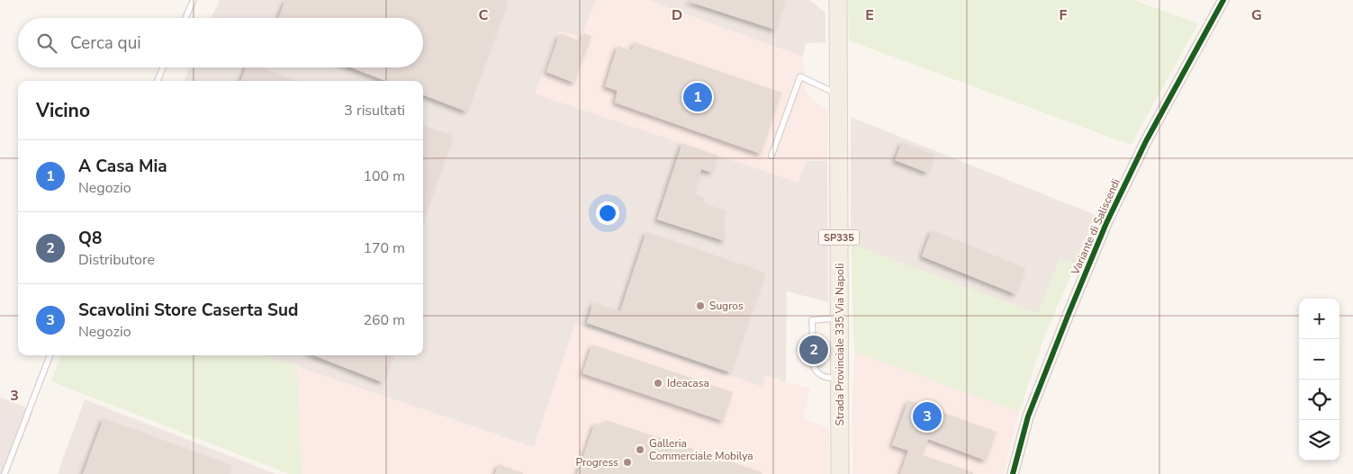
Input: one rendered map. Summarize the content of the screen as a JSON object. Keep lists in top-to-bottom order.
{
  "streets": {
    "main road": ["SP335", "Strada Provinciale 335 Via Napoli"],
    "street": ["Variante di Saliscendi"]
  },
  "places": [
    "Sugros",
    "Ideacasa",
    "Galleria Commerciale Mobilya",
    "Progress"
  ],
  "page": {
    "search": "Cerca qui",
    "pins": ["1", "2", "3"],
    "heading": ["Vicino", "3 risultati"],
    "list": [
      {
        "mark": "1",
        "name": "A Casa Mia",
        "note": "Negozio",
        "value": "100 m"
      },
      {
        "mark": "2",
        "name": "Q8",
        "note": "Distributore",
        "value": "170 m"
      },
      {
        "mark": "3",
        "name": "Scavolini Store Caserta Sud",
        "note": "Negozio",
        "value": "260 m"
      }
    ],
    "map_buttons": ["+", "−"]
  },
  "grid": {
    "columns": [
      "C",
      "D",
      "E",
      "F",
      "G"
    ],
    "rows": ["3"]
  }
}
